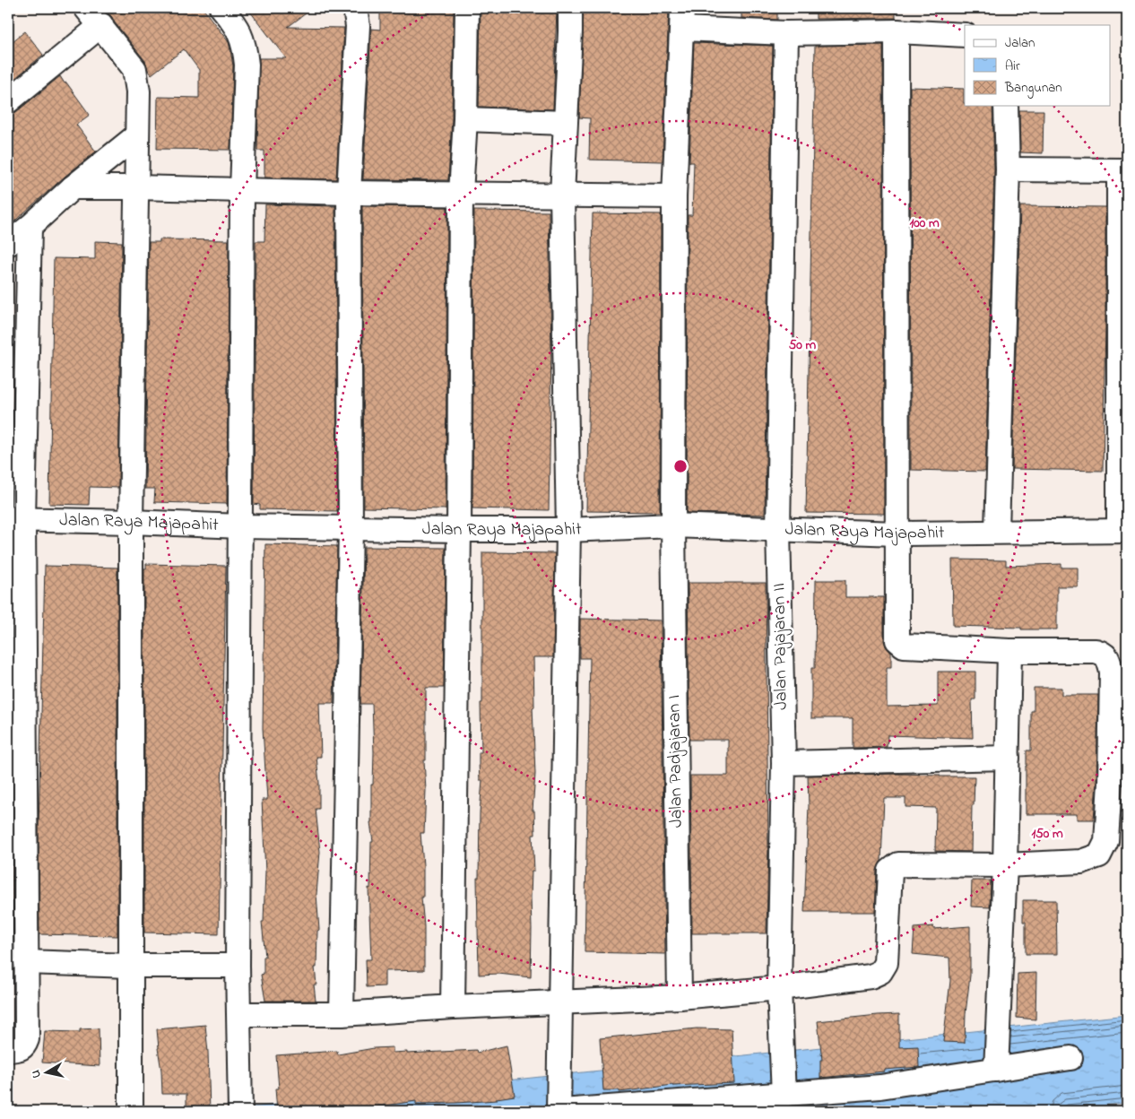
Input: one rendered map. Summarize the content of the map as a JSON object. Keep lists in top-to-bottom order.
{
  "streets": {
    "street": ["Jalan Raya Majapahit", "Jalan Pajajaran II", "Jalan Padjajaran I"]
  },
  "crossings": [
    ["Jalan Raya Majapahit", "Jalan Pajajaran II"],
    ["Jalan Raya Majapahit", "Jalan Padjajaran I"]
  ],
  "legend": ["Jalan", "Air", "Bangunan"],
  "north": "left",
  "rings": ["100 m", "50 m", "150 m"]
}
